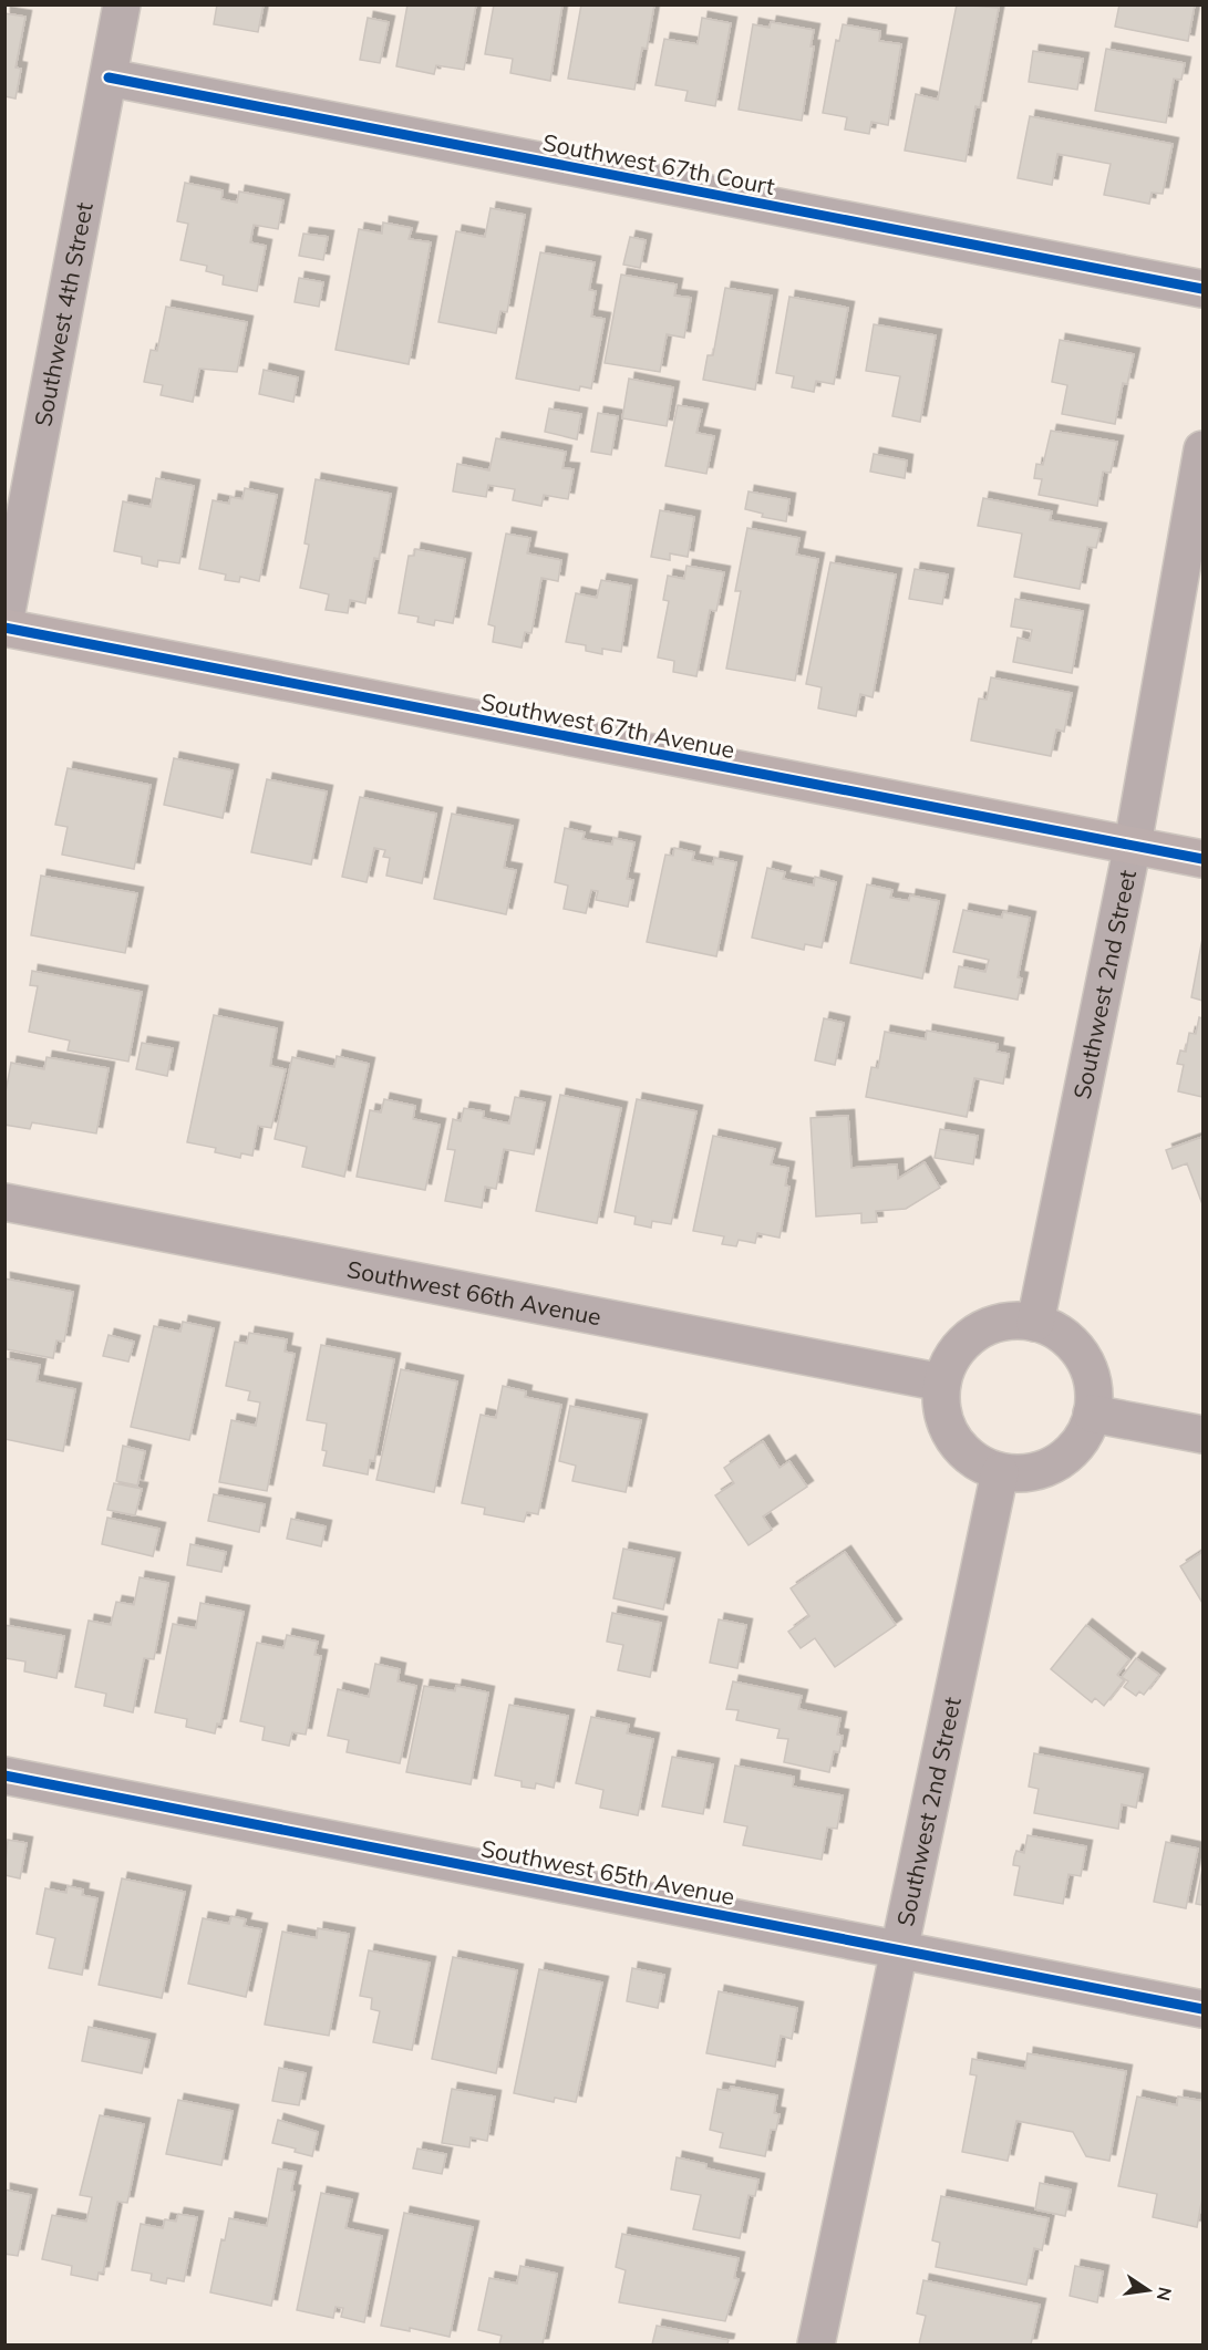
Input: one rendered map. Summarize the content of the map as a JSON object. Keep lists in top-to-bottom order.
{
  "streets": {
    "main road": ["Southwest 67th Avenue"],
    "street": [
      "Southwest 67th Court",
      "Southwest 4th Street",
      "Southwest 2nd Street",
      "Southwest 66th Avenue",
      "Southwest 65th Avenue"
    ]
  },
  "crossings": [
    ["Southwest 67th Court", "Southwest 4th Street"],
    ["Southwest 4th Street", "Southwest 67th Avenue"],
    ["Southwest 67th Avenue", "Southwest 2nd Street"],
    ["Southwest 2nd Street", "Southwest 66th Avenue"],
    ["Southwest 2nd Street", "Southwest 65th Avenue"]
  ],
  "north": "right"
}
